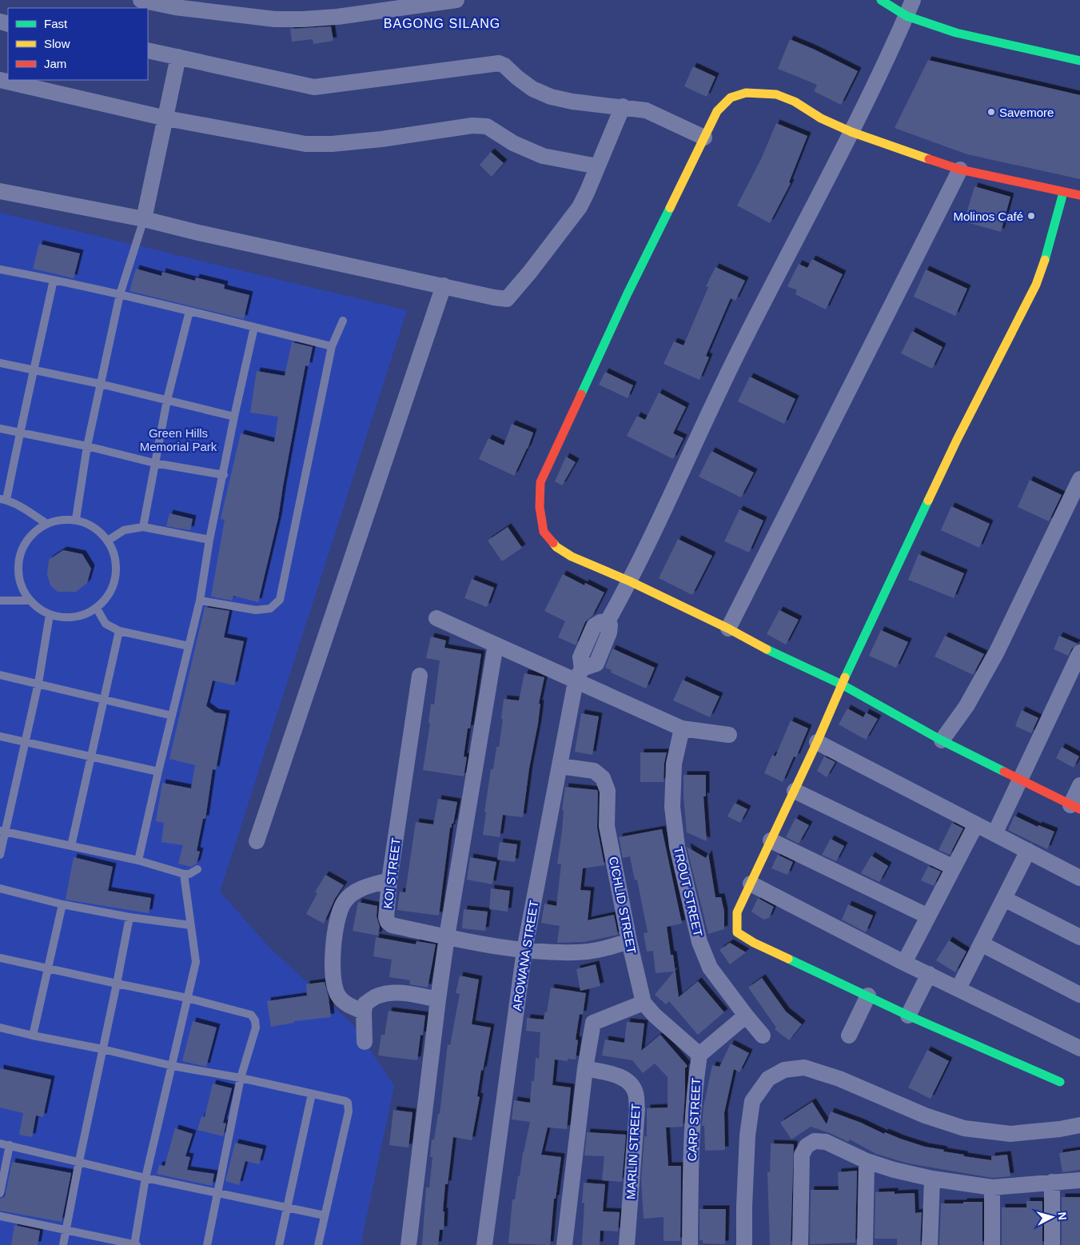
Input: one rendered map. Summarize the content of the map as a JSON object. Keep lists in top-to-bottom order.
{
  "streets": {
    "street": [
      "KOI STREET",
      "TROUT STREET",
      "CICHLID STREET",
      "AROWANA STREET",
      "CARP STREET",
      "MARLIN STREET"
    ]
  },
  "crossings": [
    ["KOI STREET", "CICHLID STREET"],
    ["KOI STREET", "AROWANA STREET"],
    ["CICHLID STREET", "AROWANA STREET"],
    ["CICHLID STREET", "CARP STREET"]
  ],
  "districts": ["BAGONG SILANG"],
  "parks": ["Green Hills Memorial Park"],
  "places": ["Savemore", "Molinos Café"],
  "legend": ["Fast", "Slow", "Jam"],
  "north": "right"
}
